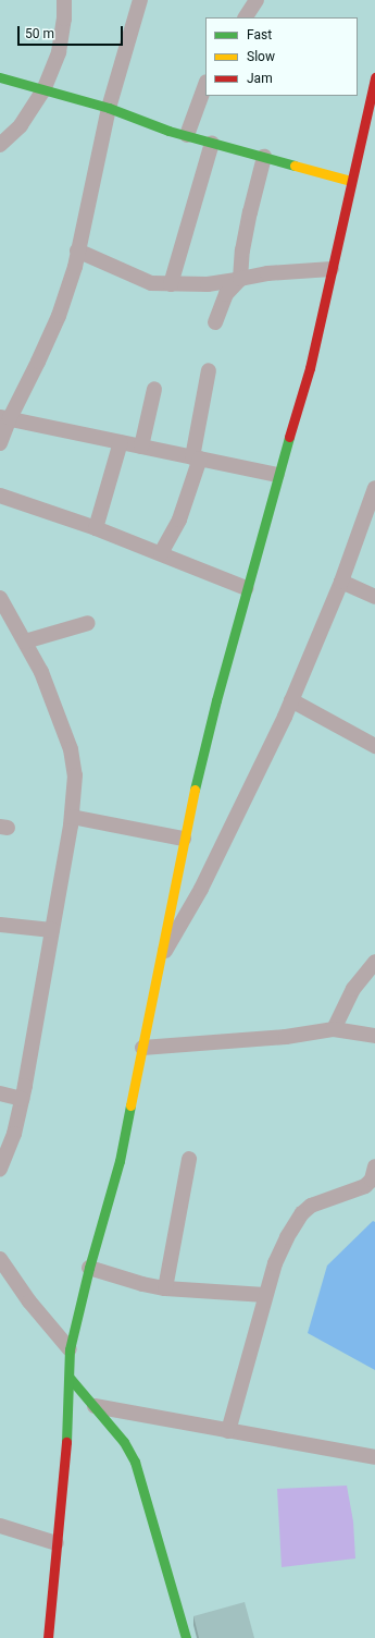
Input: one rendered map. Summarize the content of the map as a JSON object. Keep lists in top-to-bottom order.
{
  "legend": ["Fast", "Slow", "Jam"],
  "scale_bar": "50 m"
}
